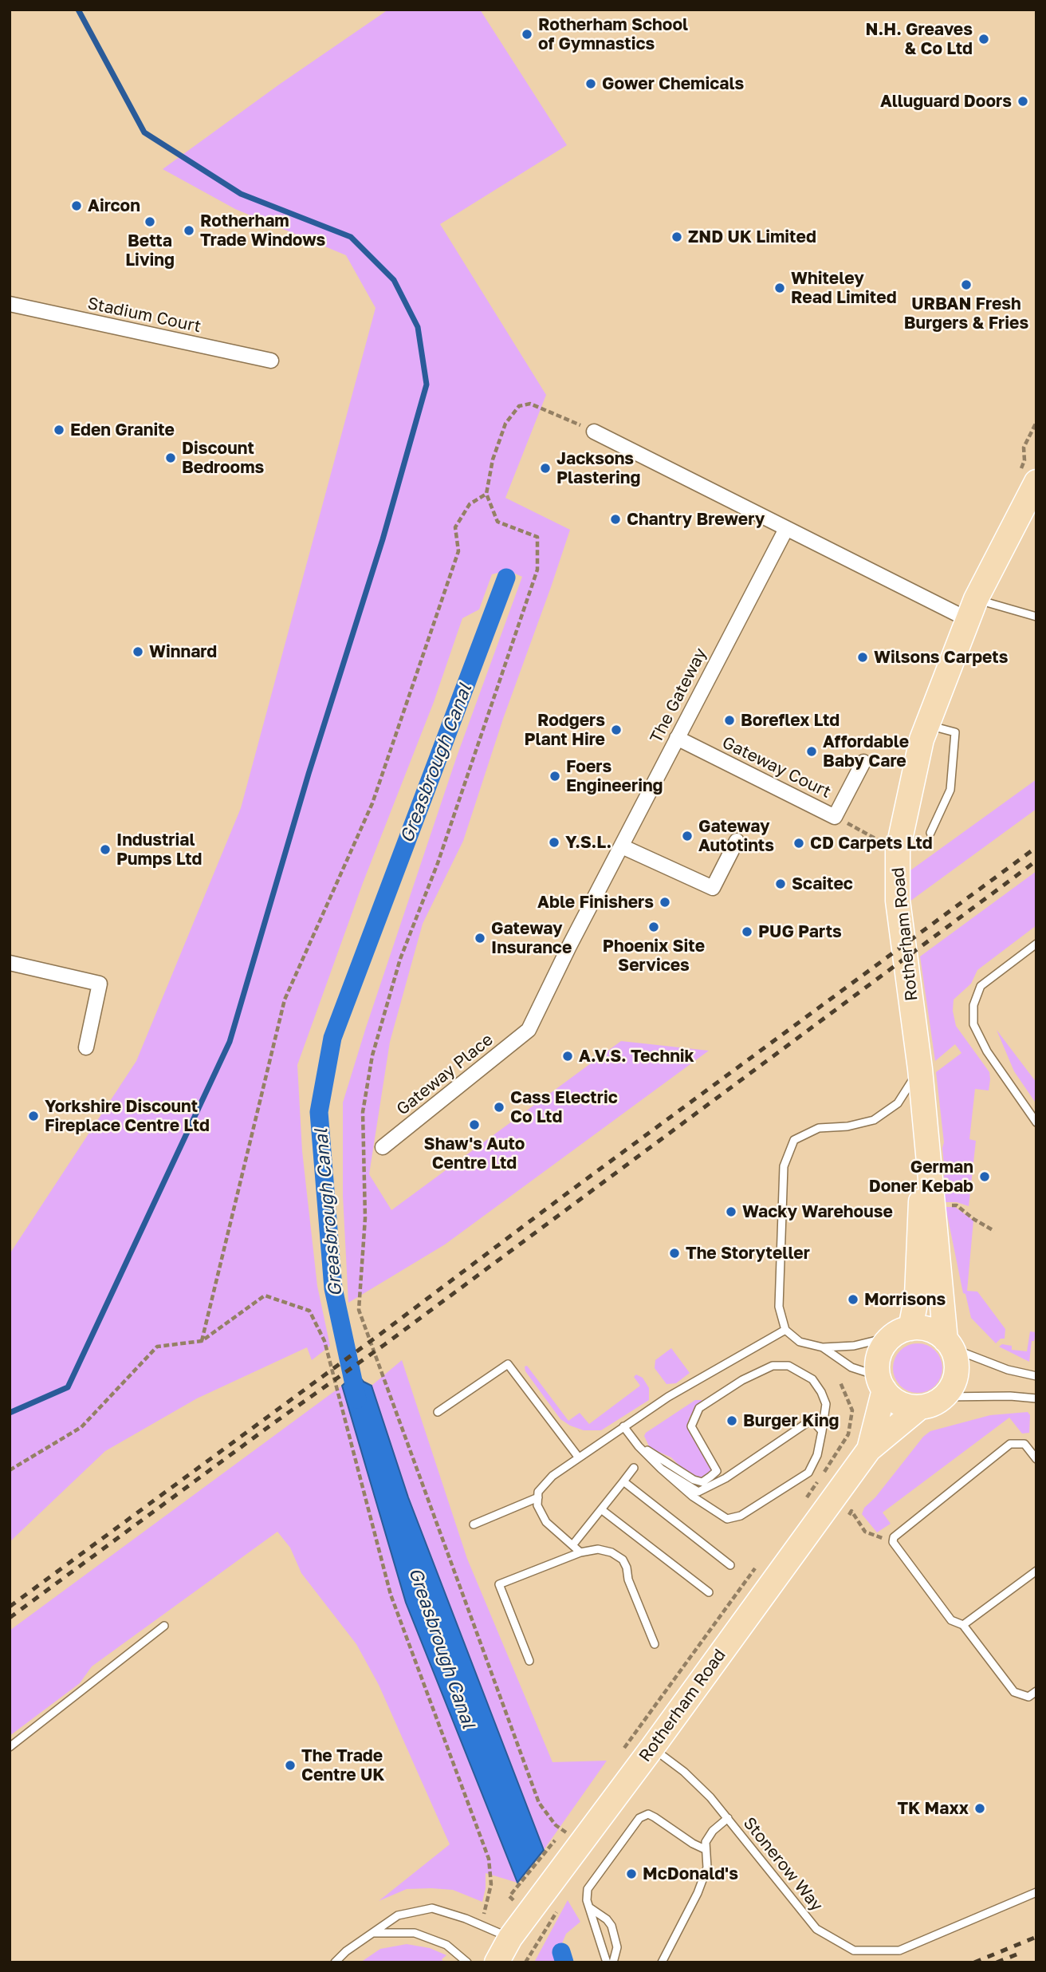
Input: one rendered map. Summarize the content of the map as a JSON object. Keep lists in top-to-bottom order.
{
  "streets": {
    "main road": ["Rotherham Road"],
    "street": [
      "Stadium Court",
      "The Gateway",
      "Gateway Court",
      "Gateway Place"
    ],
    "lane": ["Stonerow Way"]
  },
  "crossings": [
    ["The Gateway", "Gateway Court"],
    ["The Gateway", "Gateway Place"],
    ["Rotherham Road", "Stonerow Way"]
  ],
  "water": ["Greasbrough Canal"],
  "places": [
    "Rotherham School of Gymnastics",
    "N.H. Greaves & Co Ltd",
    "Gower Chemicals",
    "Alluguard Doors",
    "Aircon",
    "Betta Living",
    "Rotherham Trade Windows",
    "ZND UK Limited",
    "URBAN Fresh Burgers & Fries",
    "Whiteley Read Limited",
    "Eden Granite",
    "Discount Bedrooms",
    "Jacksons Plastering",
    "Chantry Brewery",
    "Winnard",
    "Wilsons Carpets",
    "Boreflex Ltd",
    "Rodgers Plant Hire",
    "Affordable Baby Care",
    "Foers Engineering",
    "Gateway Autotints",
    "Y.S.L.",
    "CD Carpets Ltd",
    "Industrial Pumps Ltd",
    "Scaitec",
    "Able Finishers",
    "Phoenix Site Services",
    "PUG Parts",
    "Gateway Insurance",
    "A.V.S. Technik",
    "Cass Electric Co Ltd",
    "Yorkshire Discount Fireplace Centre Ltd",
    "Shaw's Auto Centre Ltd",
    "German Doner Kebab",
    "Wacky Warehouse",
    "The Storyteller",
    "Morrisons",
    "Burger King",
    "The Trade Centre UK",
    "TK Maxx",
    "McDonald's"
  ]
}
